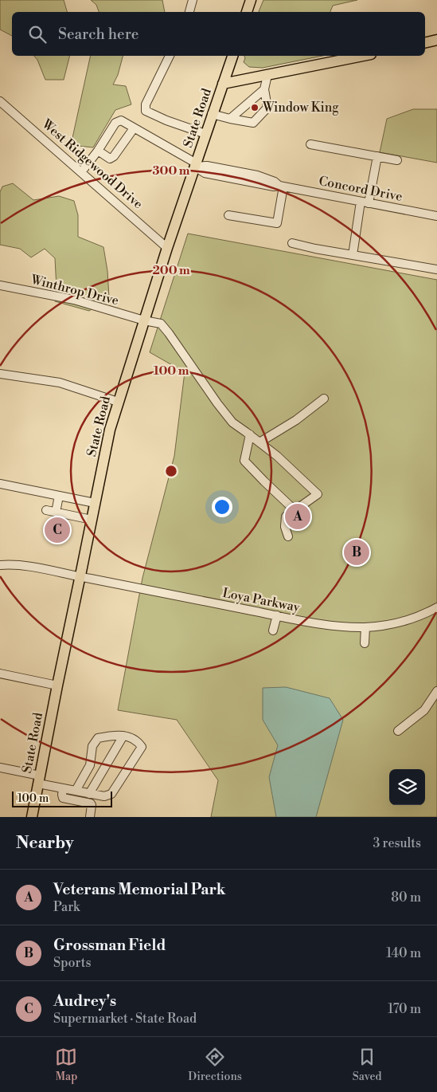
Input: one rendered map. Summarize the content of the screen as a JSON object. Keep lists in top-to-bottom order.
{
  "streets": {
    "main road": ["State Road"],
    "street": [
      "West Ridgewood Drive",
      "Concord Drive",
      "Winthrop Drive",
      "Loya Parkway"
    ]
  },
  "crossings": [
    ["State Road", "West Ridgewood Drive"],
    ["State Road", "Concord Drive"],
    ["State Road", "Winthrop Drive"],
    ["State Road", "Loya Parkway"]
  ],
  "places": ["Window King"],
  "scale_bar": "100 m",
  "page": {
    "search": "Search here",
    "pins": ["A", "C", "B"],
    "scale": "100 m",
    "heading": ["Nearby", "3 results"],
    "list": [
      {
        "mark": "A",
        "name": "Veterans Memorial Park",
        "note": "Park",
        "value": "80 m"
      },
      {
        "mark": "B",
        "name": "Grossman Field",
        "note": "Sports",
        "value": "140 m"
      },
      {
        "mark": "C",
        "name": "Audrey's",
        "note": "Supermarket · State Road",
        "value": "170 m"
      }
    ],
    "nav": ["Map", "Directions", "Saved"]
  },
  "rings": ["300 m", "200 m", "100 m"]
}
